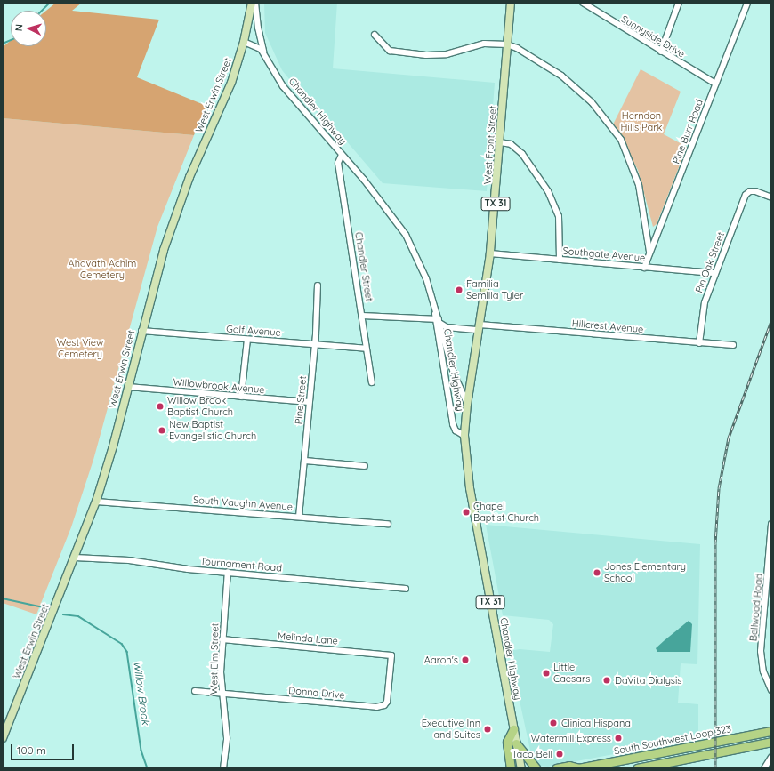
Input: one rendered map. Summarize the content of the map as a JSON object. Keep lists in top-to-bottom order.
{
  "streets": {
    "highway": ["South Southwest Loop 323"],
    "main road": [
      "West Erwin Street",
      "Chandler Highway",
      "West Front Street",
      "TX 31"
    ],
    "street": [
      "Sunnyside Drive",
      "Pine Burr Road",
      "Southgate Avenue",
      "Pin Oak Street",
      "Chandler Street",
      "Hillcrest Avenue",
      "Golf Avenue",
      "Willowbrook Avenue",
      "Pine Street",
      "South Vaughn Avenue",
      "Tournament Road",
      "Bellwood Road",
      "Melinda Lane",
      "West Elm Street",
      "Donna Drive"
    ]
  },
  "crossings": [
    ["Sunnyside Drive", "Pine Burr Road"],
    ["West Erwin Street", "Chandler Highway"],
    ["West Erwin Street", "Golf Avenue"],
    ["West Erwin Street", "Willowbrook Avenue"],
    ["West Erwin Street", "South Vaughn Avenue"],
    ["West Erwin Street", "Tournament Road"],
    ["Chandler Highway", "West Front Street"],
    ["Chandler Highway", "Chandler Street"],
    ["Chandler Highway", "Hillcrest Avenue"],
    ["Pine Burr Road", "Southgate Avenue"],
    ["West Front Street", "Southgate Avenue"],
    ["West Front Street", "Hillcrest Avenue"],
    ["Southgate Avenue", "Pin Oak Street"],
    ["Pin Oak Street", "Hillcrest Avenue"],
    ["Chandler Street", "Hillcrest Avenue"],
    ["Chandler Street", "Golf Avenue"],
    ["Golf Avenue", "Pine Street"],
    ["Willowbrook Avenue", "Pine Street"],
    ["Pine Street", "South Vaughn Avenue"],
    ["Tournament Road", "West Elm Street"],
    ["Melinda Lane", "West Elm Street"],
    ["Melinda Lane", "Donna Drive"],
    ["West Elm Street", "Donna Drive"]
  ],
  "water": ["Willow Brook"],
  "parks": ["Herndon Hills Park", "Ahavath Achim Cemetery", "West View Cemetery"],
  "places": [
    "Familia Semilla Tyler",
    "Willow Brook Baptist Church",
    "New Baptist Evangelistic Church",
    "Chapel Baptist Church",
    "Jones Elementary School",
    "Aaron's",
    "Little Caesars",
    "DaVita Dialysis",
    "Clinica Hispana",
    "Executive Inn and Suites",
    "Watermill Express",
    "Taco Bell"
  ],
  "scale_bar": "100 m",
  "north": "left"
}
